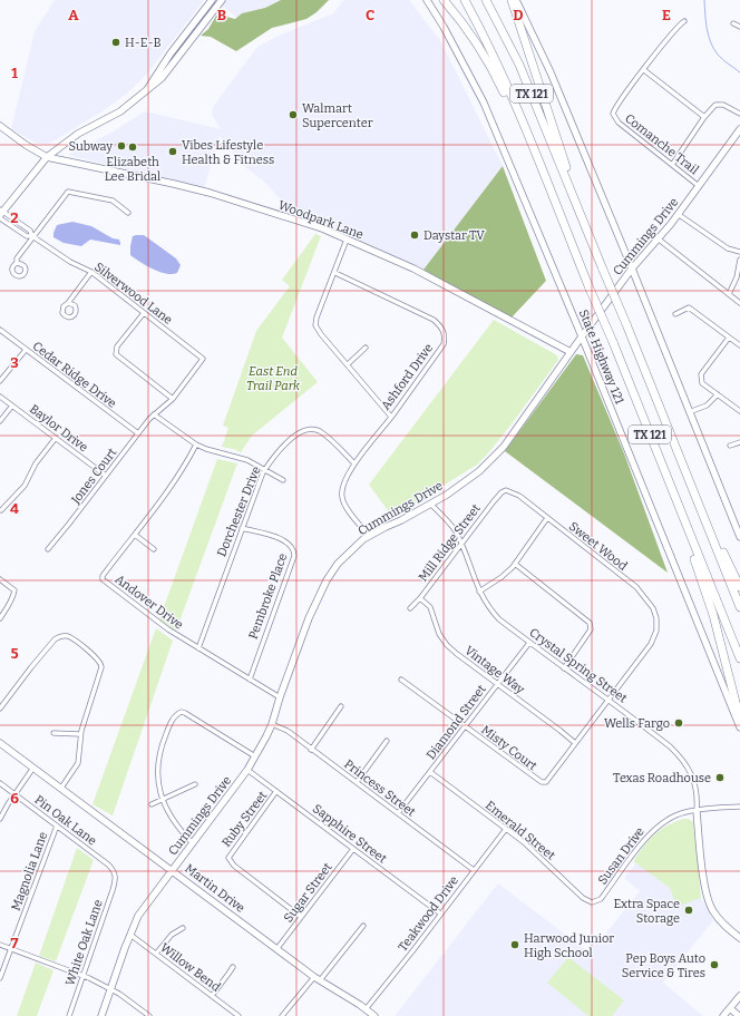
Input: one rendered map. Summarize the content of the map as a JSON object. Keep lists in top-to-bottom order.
{
  "streets": {
    "highway": ["TX 121"],
    "street": [
      "Comanche Trail",
      "Woodpark Lane",
      "Cummings Drive",
      "Silverwood Lane",
      "State Highway 121",
      "Cedar Ridge Drive",
      "Ashford Drive",
      "Baylor Drive",
      "Jones Court",
      "Dorchester Drive",
      "Mill Ridge Street",
      "Sweet Wood",
      "Pembroke Place",
      "Andover Drive",
      "Crystal Spring Street",
      "Vintage Way",
      "Diamond Street",
      "Misty Court",
      "Princess Street",
      "Ruby Street",
      "Pin Oak Lane",
      "Emerald Street",
      "Sapphire Street",
      "Susan Drive",
      "Magnolia Lane",
      "Martin Drive",
      "Sugar Street",
      "Teakwood Drive",
      "White Oak Lane",
      "Willow Bend"
    ]
  },
  "crossings": [
    ["Comanche Trail", "Cummings Drive"],
    ["Woodpark Lane", "Cummings Drive"],
    ["Cummings Drive", "State Highway 121"],
    ["Cummings Drive", "Ashford Drive"],
    ["Cummings Drive", "Andover Drive"],
    ["Cummings Drive", "Crystal Spring Street"],
    ["Cummings Drive", "Princess Street"],
    ["Cummings Drive", "Sapphire Street"],
    ["Cummings Drive", "Martin Drive"],
    ["Cummings Drive", "Willow Bend"],
    ["Silverwood Lane", "Jones Court"],
    ["Cedar Ridge Drive", "Jones Court"],
    ["Ashford Drive", "Dorchester Drive"],
    ["Baylor Drive", "Jones Court"],
    ["Dorchester Drive", "Pembroke Place"],
    ["Dorchester Drive", "Andover Drive"],
    ["Mill Ridge Street", "Sweet Wood"],
    ["Mill Ridge Street", "Crystal Spring Street"],
    ["Mill Ridge Street", "Vintage Way"],
    ["Sweet Wood", "Crystal Spring Street"],
    ["Pembroke Place", "Andover Drive"],
    ["Crystal Spring Street", "Diamond Street"],
    ["Crystal Spring Street", "Susan Drive"],
    ["Vintage Way", "Diamond Street"],
    ["Vintage Way", "Misty Court"],
    ["Diamond Street", "Misty Court"],
    ["Diamond Street", "Princess Street"],
    ["Diamond Street", "Emerald Street"],
    ["Princess Street", "Teakwood Drive"],
    ["Ruby Street", "Sapphire Street"],
    ["Ruby Street", "Sugar Street"],
    ["Pin Oak Lane", "Magnolia Lane"],
    ["Pin Oak Lane", "White Oak Lane"],
    ["Emerald Street", "Susan Drive"],
    ["Emerald Street", "Teakwood Drive"],
    ["Sapphire Street", "Sugar Street"],
    ["Sapphire Street", "Teakwood Drive"],
    ["Martin Drive", "Sugar Street"],
    ["Martin Drive", "Teakwood Drive"]
  ],
  "parks": ["East End Trail Park"],
  "places": [
    "H-E-B",
    "Walmart Supercenter",
    "Subway",
    "Elizabeth Lee Bridal",
    "Vibes Lifestyle Health & Fitness",
    "Daystar TV",
    "Wells Fargo",
    "Texas Roadhouse",
    "Extra Space Storage",
    "Harwood Junior High School",
    "Pep Boys Auto Service & Tires"
  ],
  "grid": {
    "columns": [
      "A",
      "B",
      "C",
      "D",
      "E"
    ],
    "rows": [
      "1",
      "2",
      "3",
      "4",
      "5",
      "6",
      "7"
    ]
  }
}
